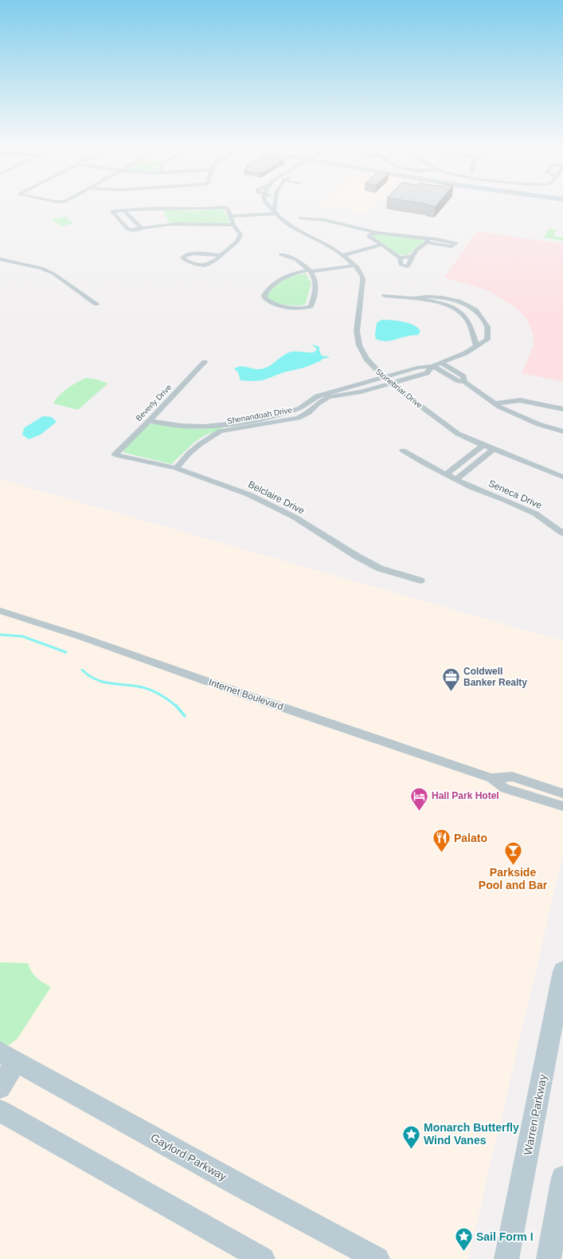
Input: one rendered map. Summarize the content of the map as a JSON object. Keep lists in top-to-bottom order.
{
  "streets": {
    "main road": ["Warren Parkway", "Gaylord Parkway"],
    "street": [
      "Stonebriar Drive",
      "Beverly Drive",
      "Shenandoah Drive",
      "Seneca Drive",
      "Belclaire Drive",
      "Internet Boulevard"
    ]
  },
  "crossings": [
    ["Stonebriar Drive", "Shenandoah Drive"],
    ["Beverly Drive", "Shenandoah Drive"],
    ["Beverly Drive", "Belclaire Drive"],
    ["Shenandoah Drive", "Belclaire Drive"]
  ],
  "places": {
    "office": ["Coldwell Banker Realty"],
    "hotel": ["Hall Park Hotel"],
    "restaurant": ["Palato"],
    "bar": ["Parkside Pool and Bar"],
    "place": ["Monarch Butterfly Wind Vanes", "Sail Form I"]
  }
}
